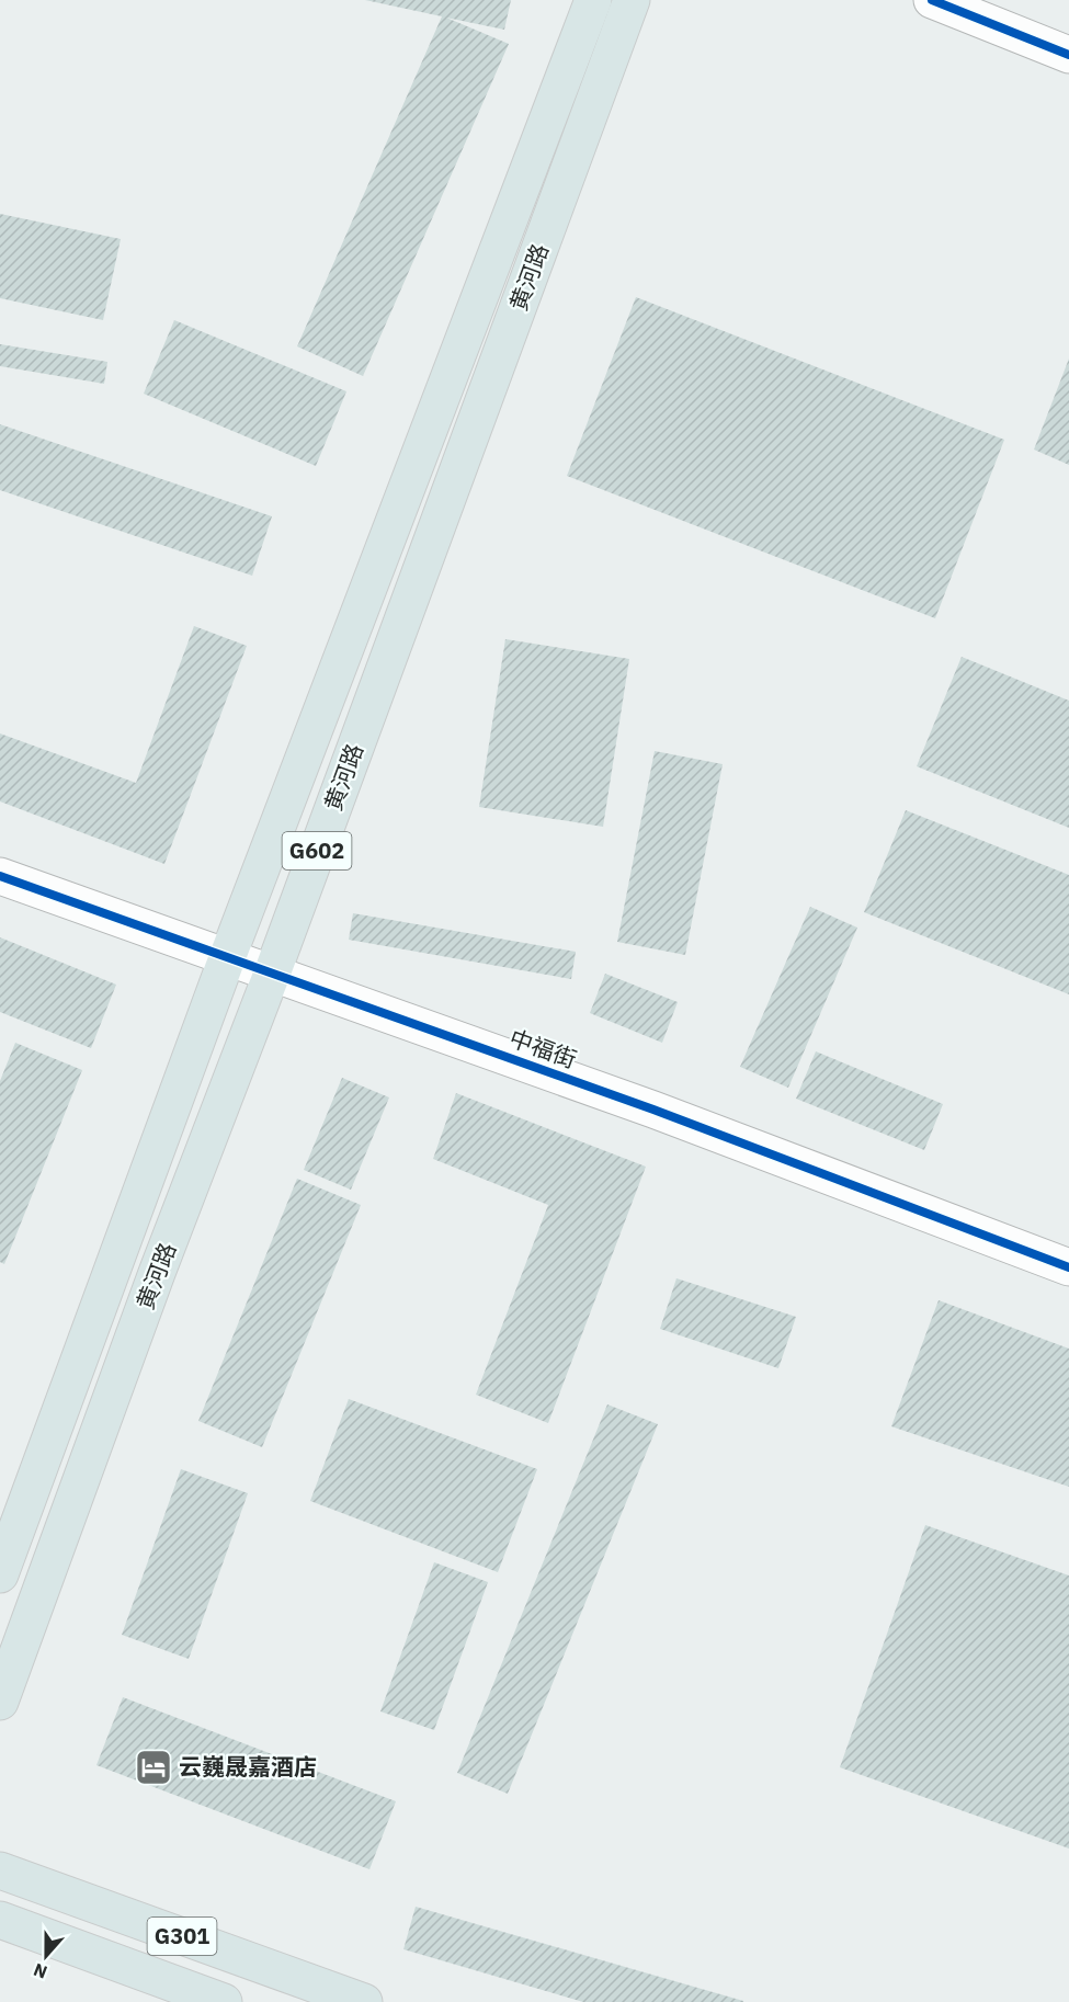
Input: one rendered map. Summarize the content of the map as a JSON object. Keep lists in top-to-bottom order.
{
  "streets": {
    "highway": ["黄河路", "G602", "G301"],
    "street": ["中福街"]
  },
  "crossings": [
    ["黄河路", "中福街"]
  ],
  "places": {
    "hotel": ["云巍晟嘉酒店"]
  },
  "north": "bottom"
}
